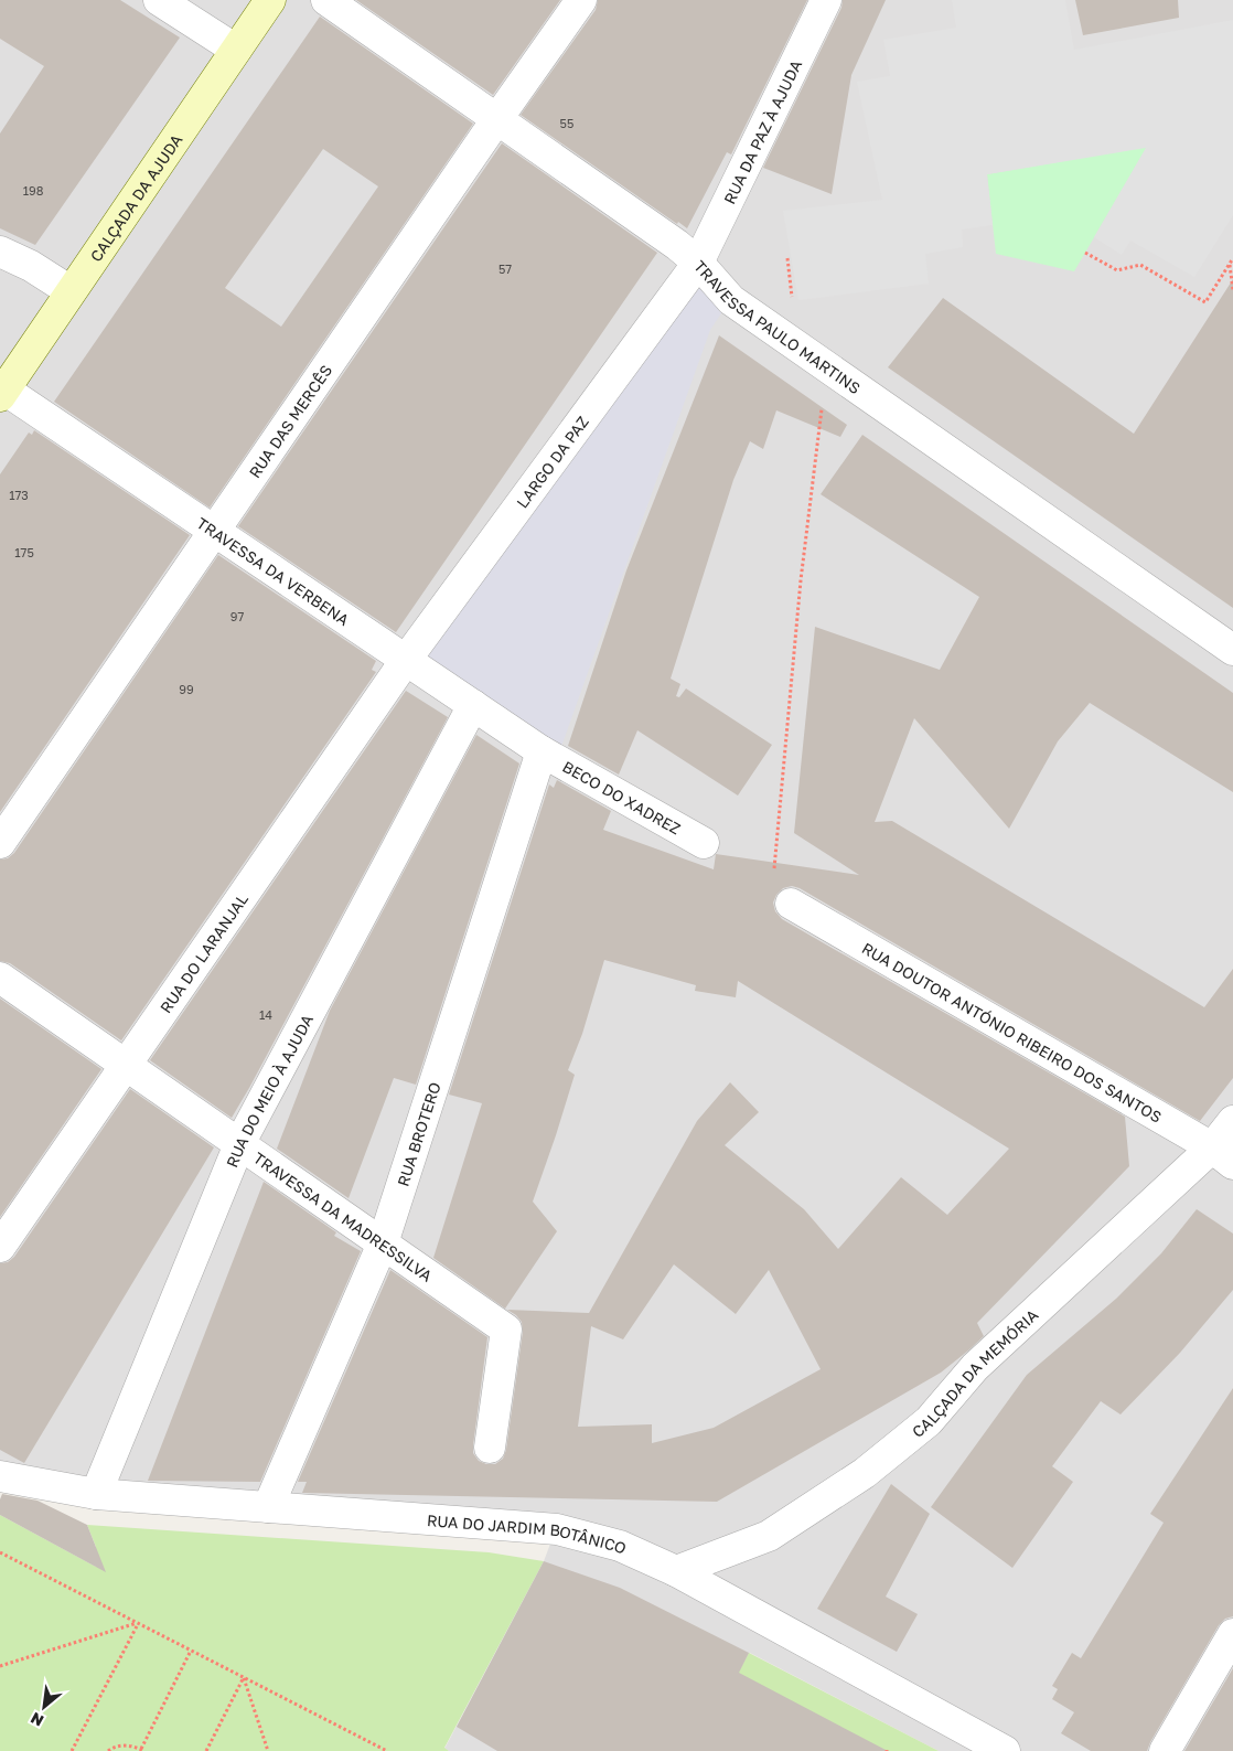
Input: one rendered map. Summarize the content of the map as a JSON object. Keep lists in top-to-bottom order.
{
  "streets": {
    "street": [
      "RUA DA PAZ À AJUDA",
      "CALÇADA DA AJUDA",
      "TRAVESSA PAULO MARTINS",
      "RUA DAS MERCÊS",
      "LARGO DA PAZ",
      "TRAVESSA DA VERBENA",
      "BECO DO XADREZ",
      "RUA DO LARANJAL",
      "RUA DOUTOR ANTÓNIO RIBEIRO DOS SANTOS",
      "RUA DO MEIO À AJUDA",
      "RUA BROTERO",
      "TRAVESSA DA MADRESSILVA",
      "CALÇADA DA MEMÓRIA",
      "RUA DO JARDIM BOTÂNICO"
    ]
  },
  "crossings": [
    ["RUA DA PAZ À AJUDA", "TRAVESSA PAULO MARTINS"],
    ["RUA DA PAZ À AJUDA", "LARGO DA PAZ"],
    ["CALÇADA DA AJUDA", "TRAVESSA DA VERBENA"],
    ["TRAVESSA PAULO MARTINS", "RUA DAS MERCÊS"],
    ["TRAVESSA PAULO MARTINS", "LARGO DA PAZ"],
    ["RUA DAS MERCÊS", "TRAVESSA DA VERBENA"],
    ["LARGO DA PAZ", "TRAVESSA DA VERBENA"],
    ["LARGO DA PAZ", "RUA DO LARANJAL"],
    ["TRAVESSA DA VERBENA", "BECO DO XADREZ"],
    ["TRAVESSA DA VERBENA", "RUA DO LARANJAL"],
    ["TRAVESSA DA VERBENA", "RUA DO MEIO À AJUDA"],
    ["TRAVESSA DA VERBENA", "RUA BROTERO"],
    ["BECO DO XADREZ", "RUA BROTERO"],
    ["RUA DO LARANJAL", "TRAVESSA DA MADRESSILVA"],
    ["RUA DOUTOR ANTÓNIO RIBEIRO DOS SANTOS", "CALÇADA DA MEMÓRIA"],
    ["RUA DO MEIO À AJUDA", "TRAVESSA DA MADRESSILVA"],
    ["RUA DO MEIO À AJUDA", "RUA DO JARDIM BOTÂNICO"],
    ["RUA BROTERO", "TRAVESSA DA MADRESSILVA"],
    ["RUA BROTERO", "RUA DO JARDIM BOTÂNICO"],
    ["CALÇADA DA MEMÓRIA", "RUA DO JARDIM BOTÂNICO"]
  ],
  "house_numbers": [
    "55",
    "198",
    "57",
    "173",
    "175",
    "97",
    "99",
    "14"
  ],
  "north": "bottom left"
}
